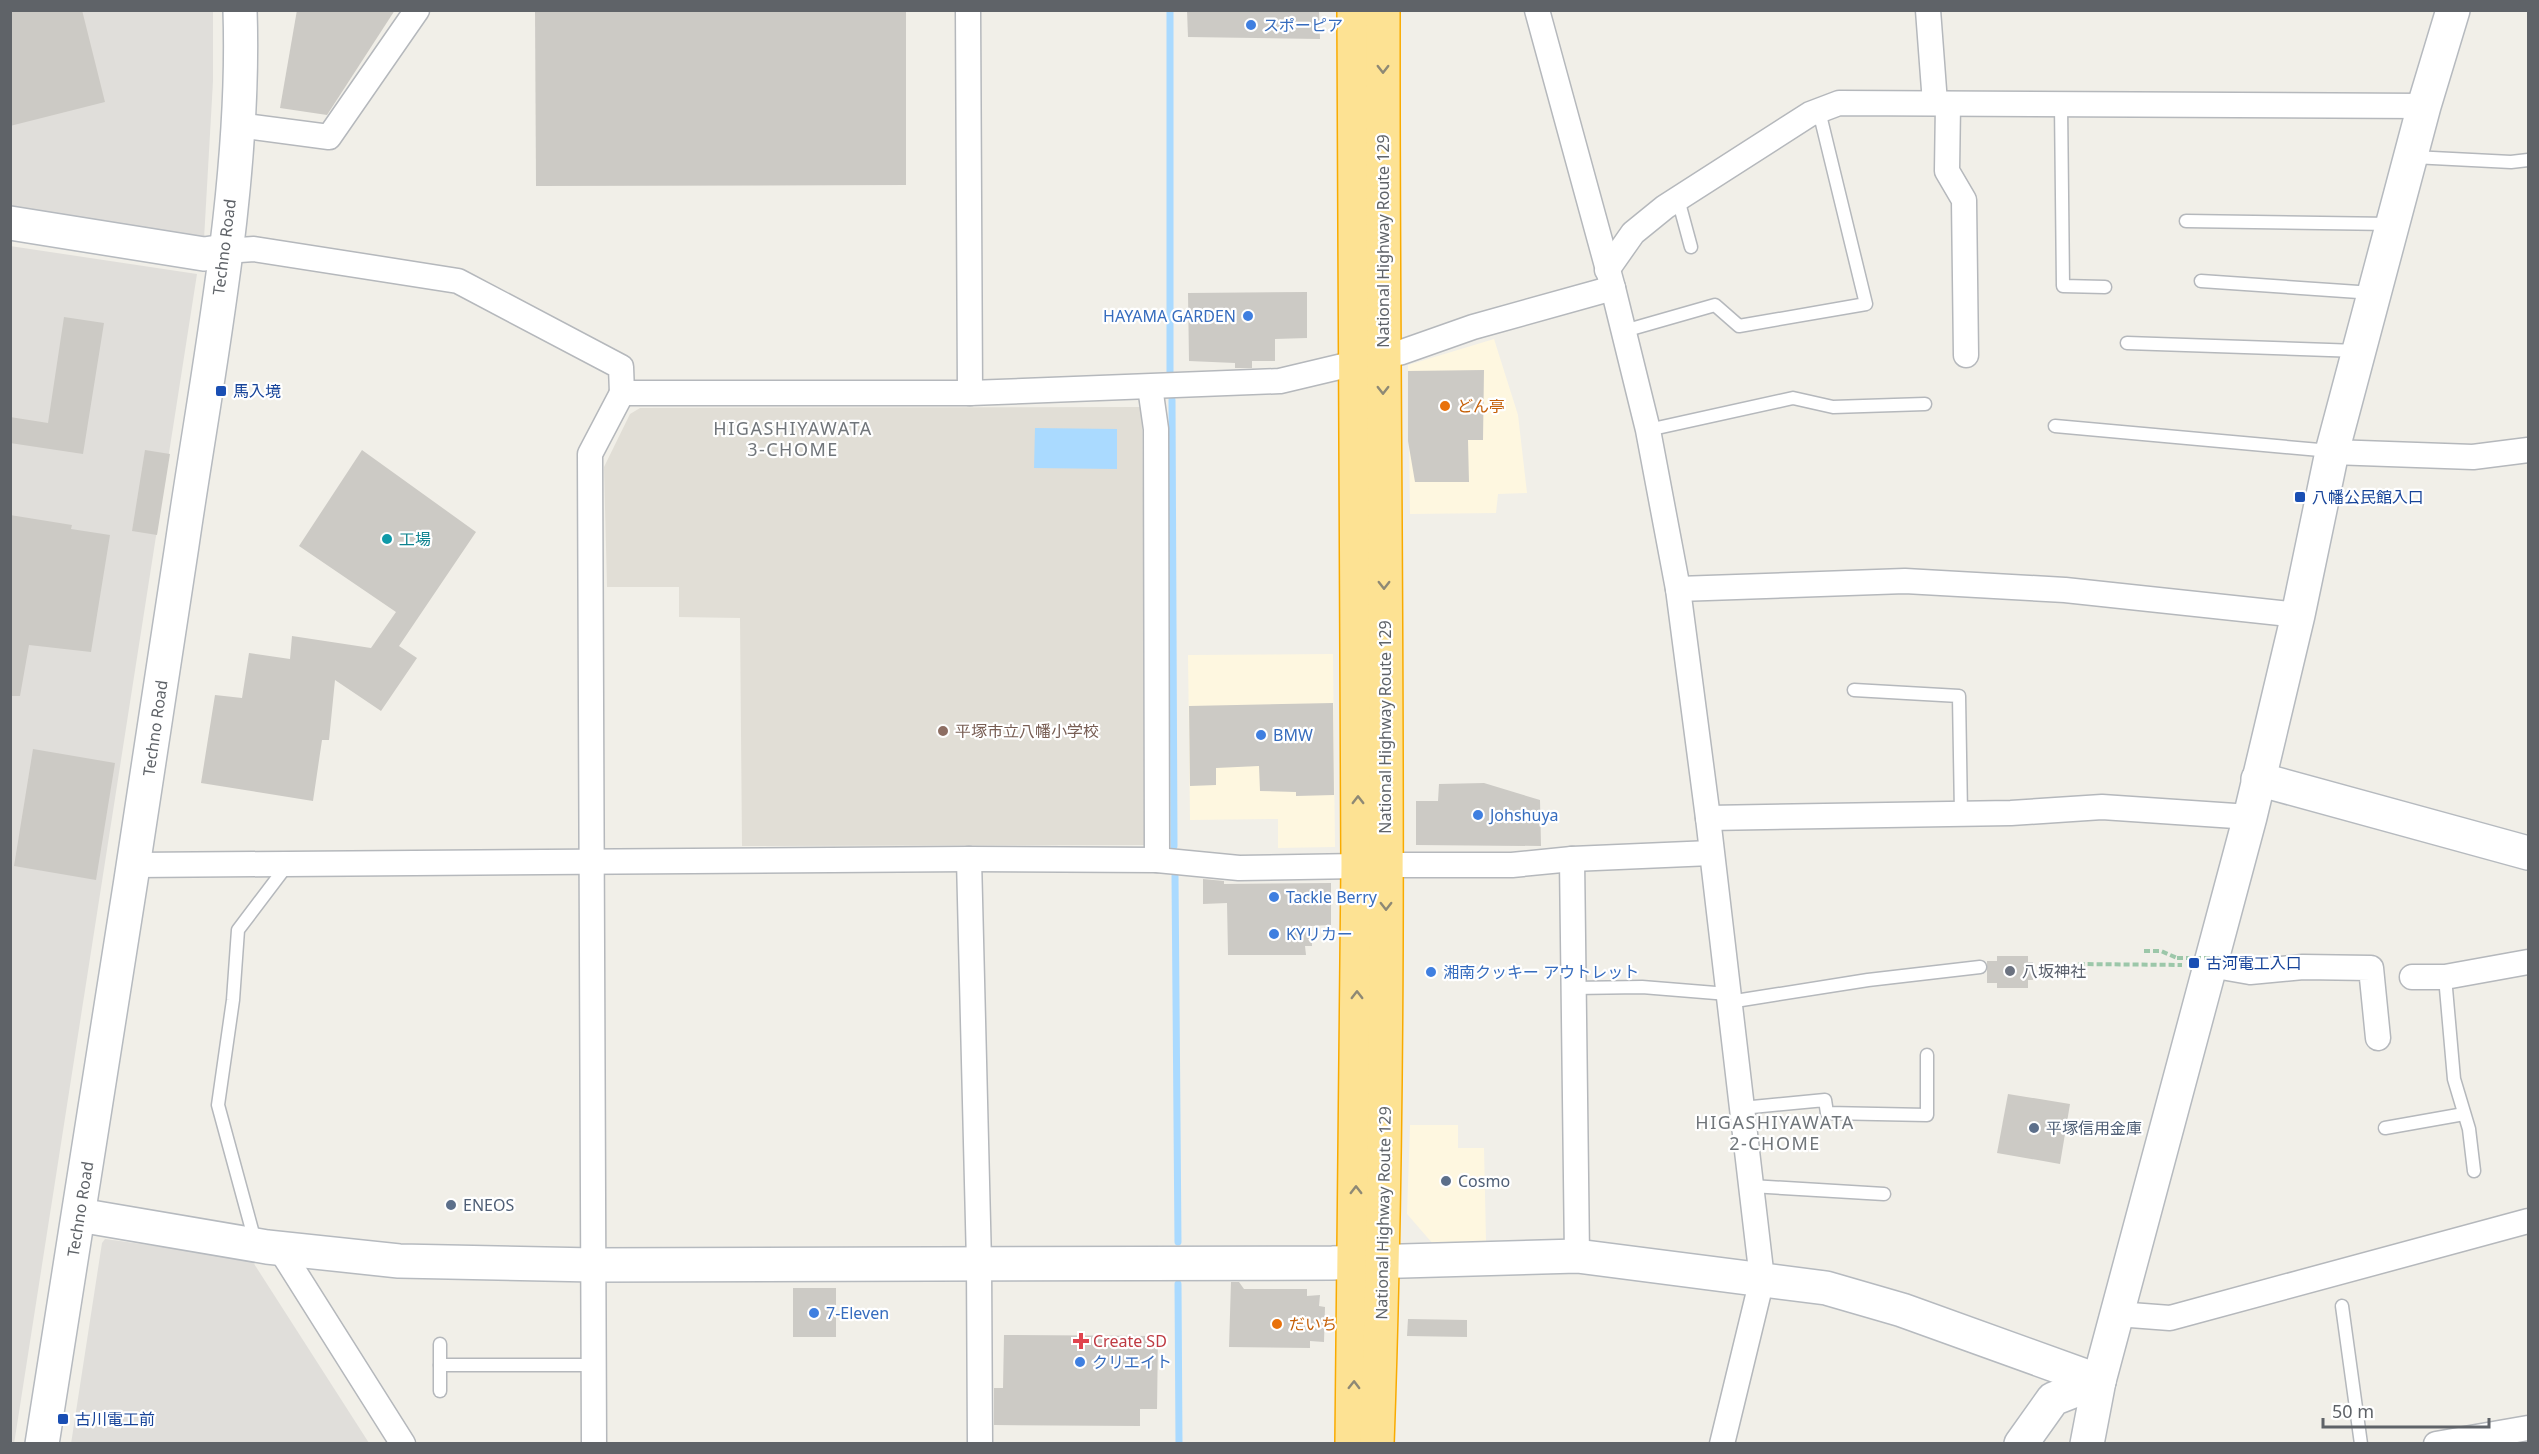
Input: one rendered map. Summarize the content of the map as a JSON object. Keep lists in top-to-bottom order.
{
  "streets": {
    "highway": ["National Highway Route 129"],
    "street": ["Techno Road"]
  },
  "districts": ["HIGASHIYAWATA 3-CHOME", "HIGASHIYAWATA 2-CHOME"],
  "places": {
    "other": [
      "スポーピア",
      "HAYAMA GARDEN",
      "どん亭",
      "工場",
      "平塚市立八幡小学校",
      "BMW",
      "Johshuya",
      "Tackle Berry",
      "KYリカー",
      "八坂神社",
      "湘南クッキー アウトレット",
      "平塚信用金庫",
      "Cosmo",
      "ENEOS",
      "7-Eleven",
      "だいち",
      "クリエイト"
    ],
    "transit": [
      "馬入境",
      "八幡公民館入口",
      "古河電工入口",
      "古川電工前"
    ],
    "health": ["Create SD"]
  },
  "scale_bar": "50 m"
}
